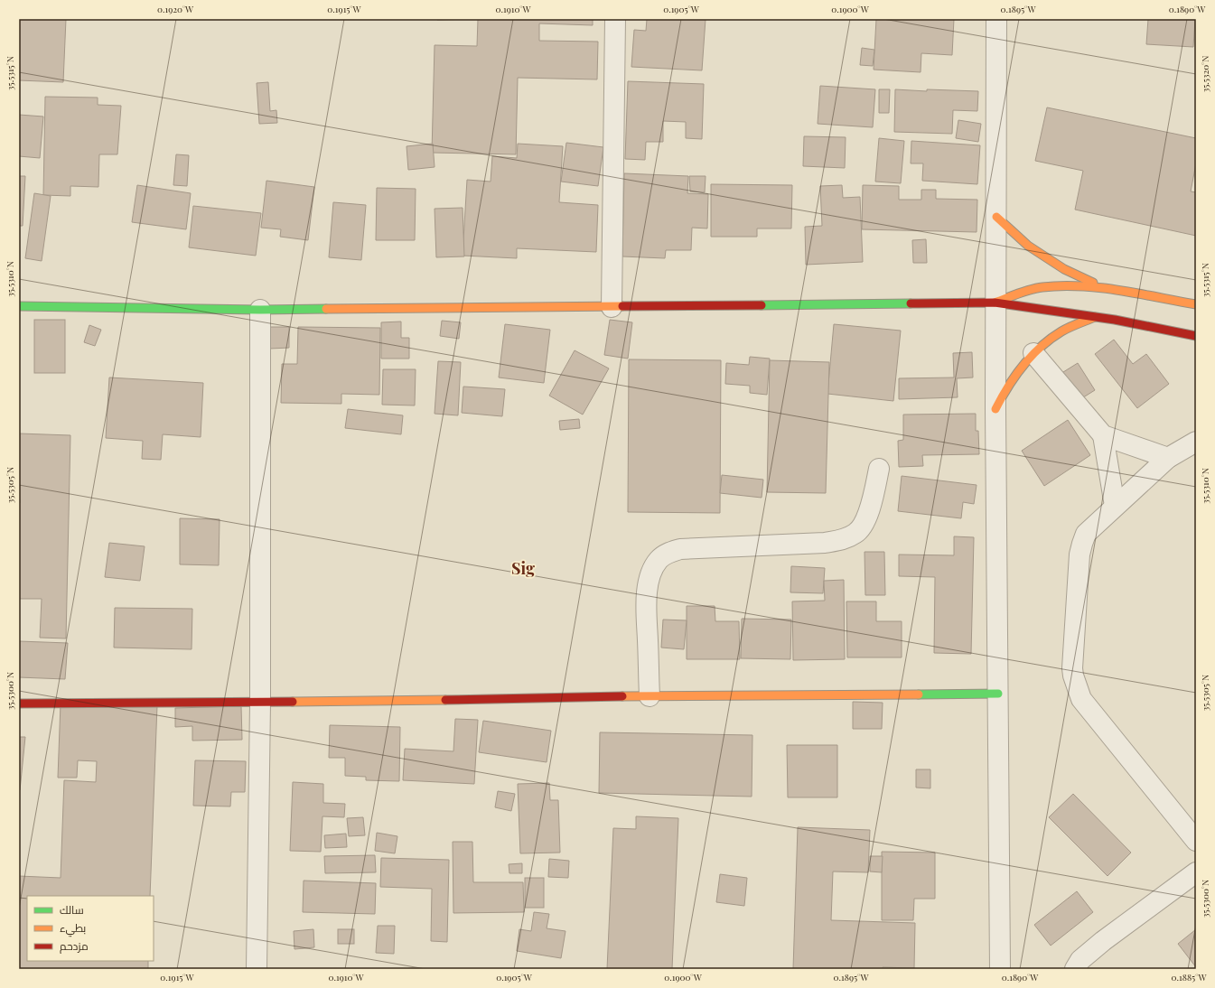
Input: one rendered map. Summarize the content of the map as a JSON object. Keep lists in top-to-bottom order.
{
  "districts": ["Sig"],
  "legend": ["سالك", "بطيء", "مزدحم"],
  "coordinates": [
    "0.1920°W",
    "0.1915°W",
    "0.1910°W",
    "0.1905°W",
    "0.1900°W",
    "0.1895°W",
    "0.1890°W",
    "35.5315°N",
    "35.5320°N",
    "35.5310°N",
    "35.5305°N",
    "35.5300°N",
    "0.1885°W"
  ]
}
